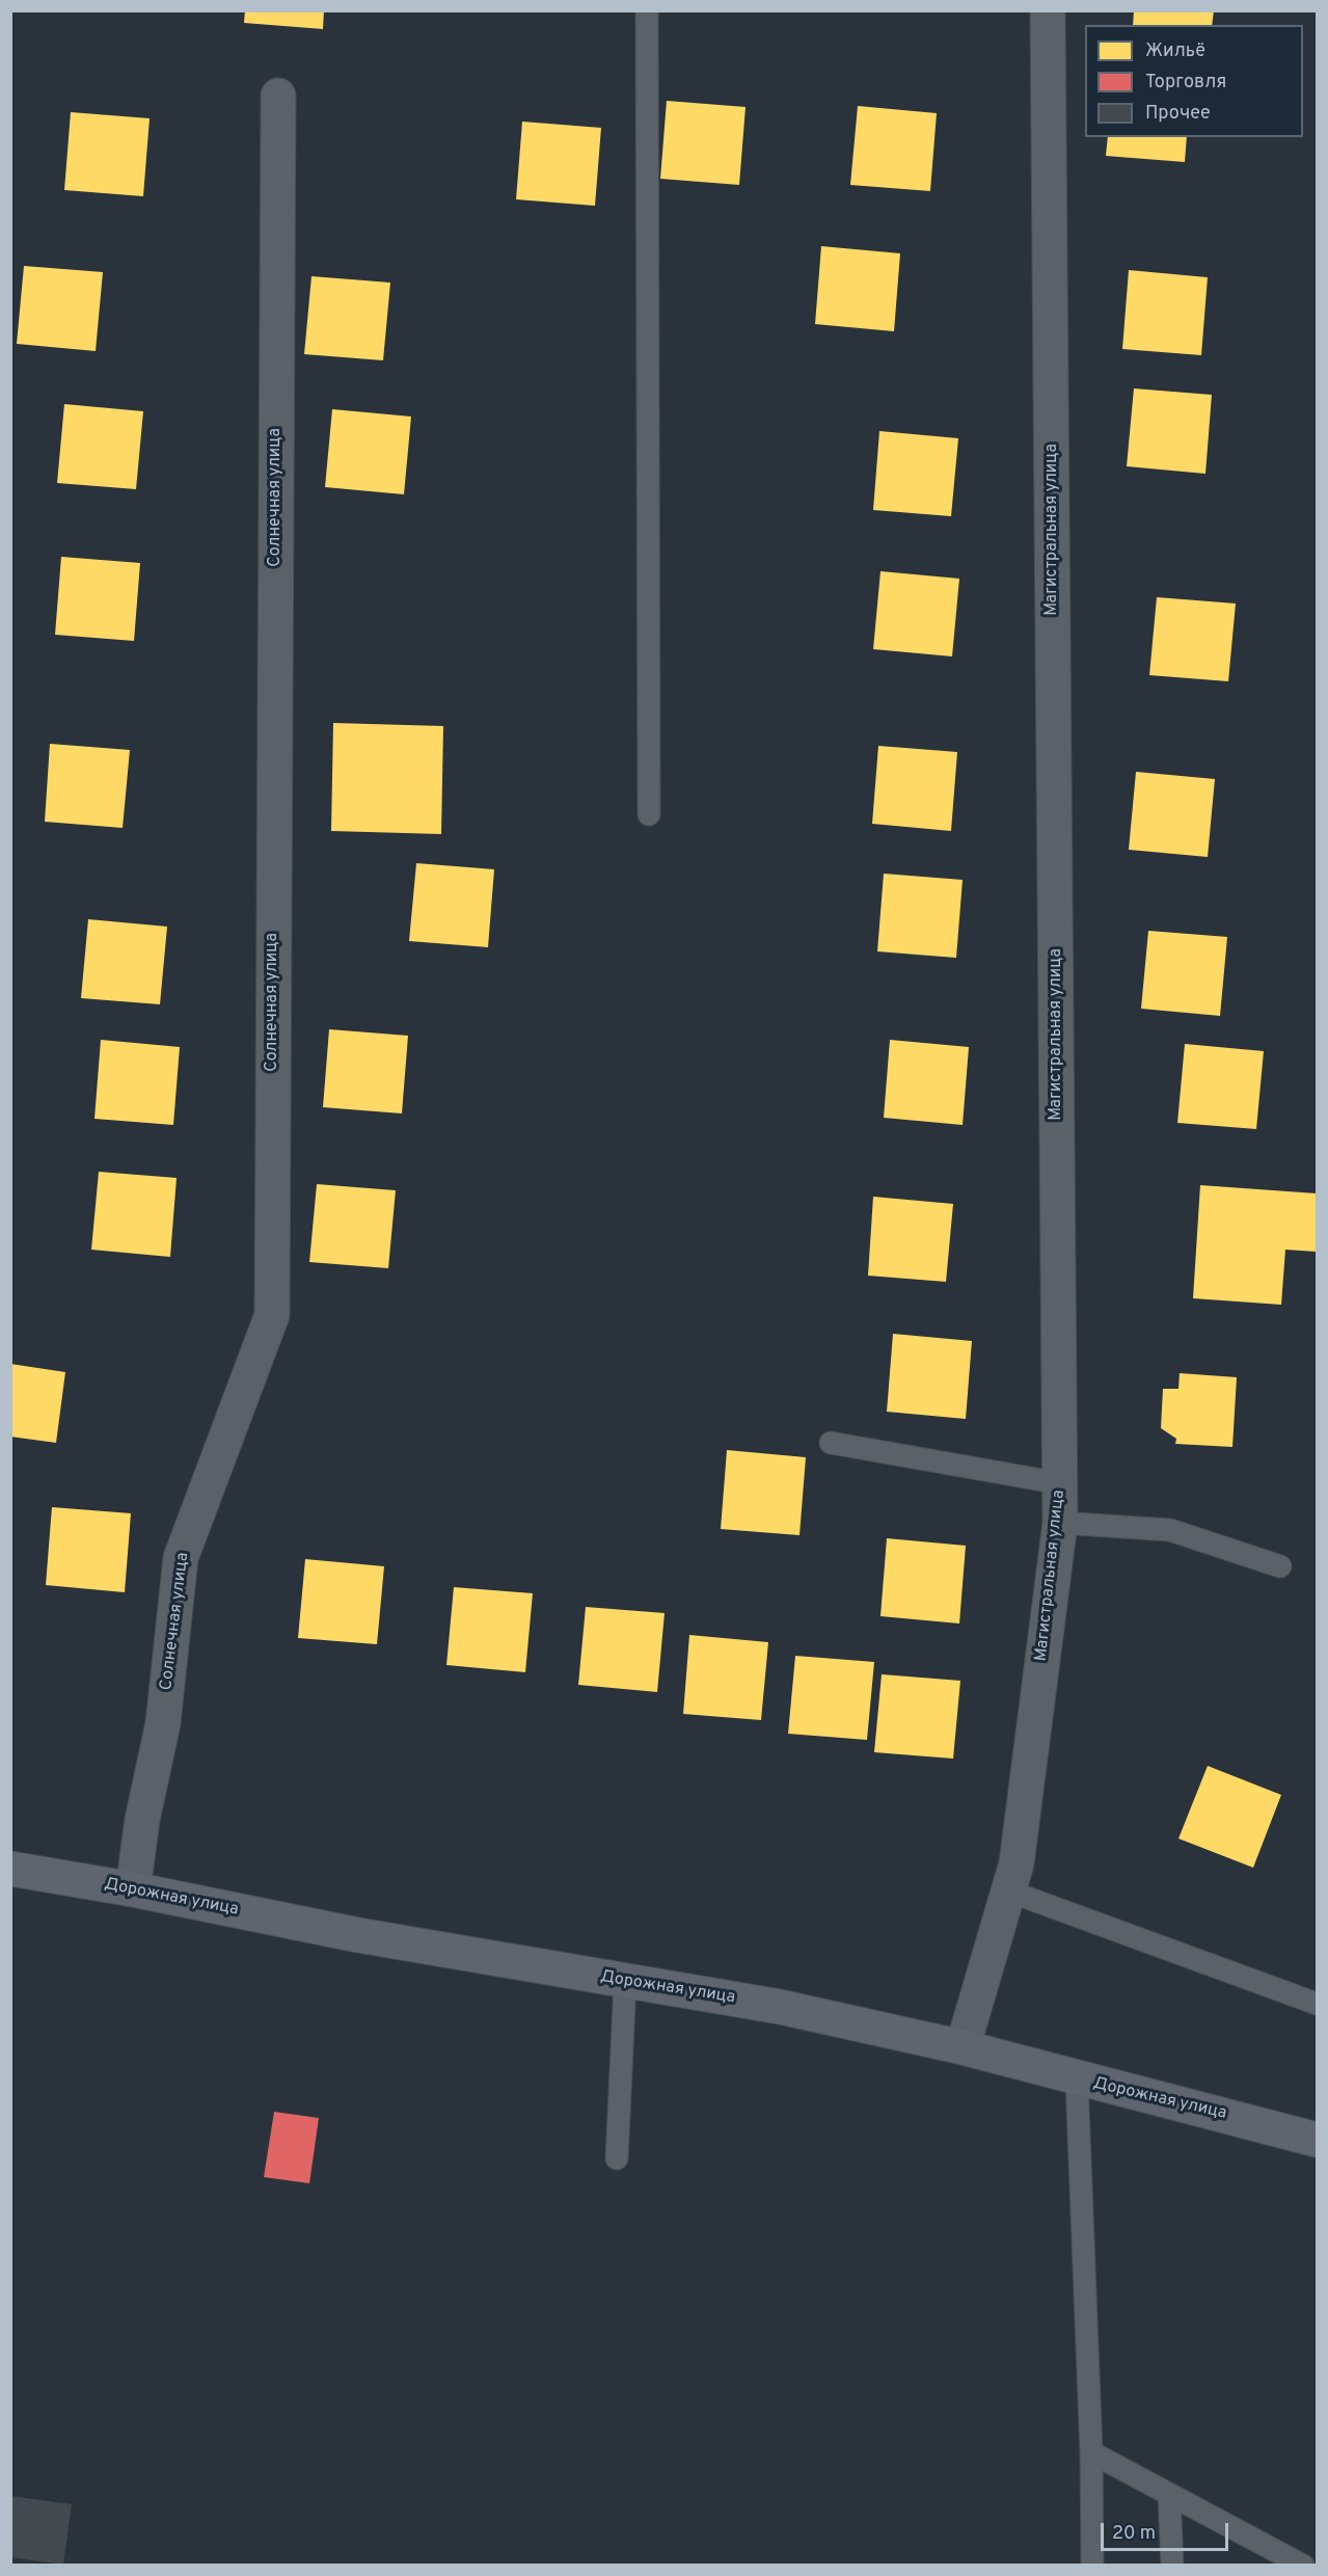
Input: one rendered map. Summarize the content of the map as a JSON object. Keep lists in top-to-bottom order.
{
  "streets": {
    "street": ["Солнечная улица", "Магистральная улица", "Дорожная улица"]
  },
  "crossings": [
    ["Солнечная улица", "Дорожная улица"],
    ["Магистральная улица", "Дорожная улица"]
  ],
  "legend": ["Жильё", "Торговля", "Прочее"],
  "scale_bar": "20 m"
}
